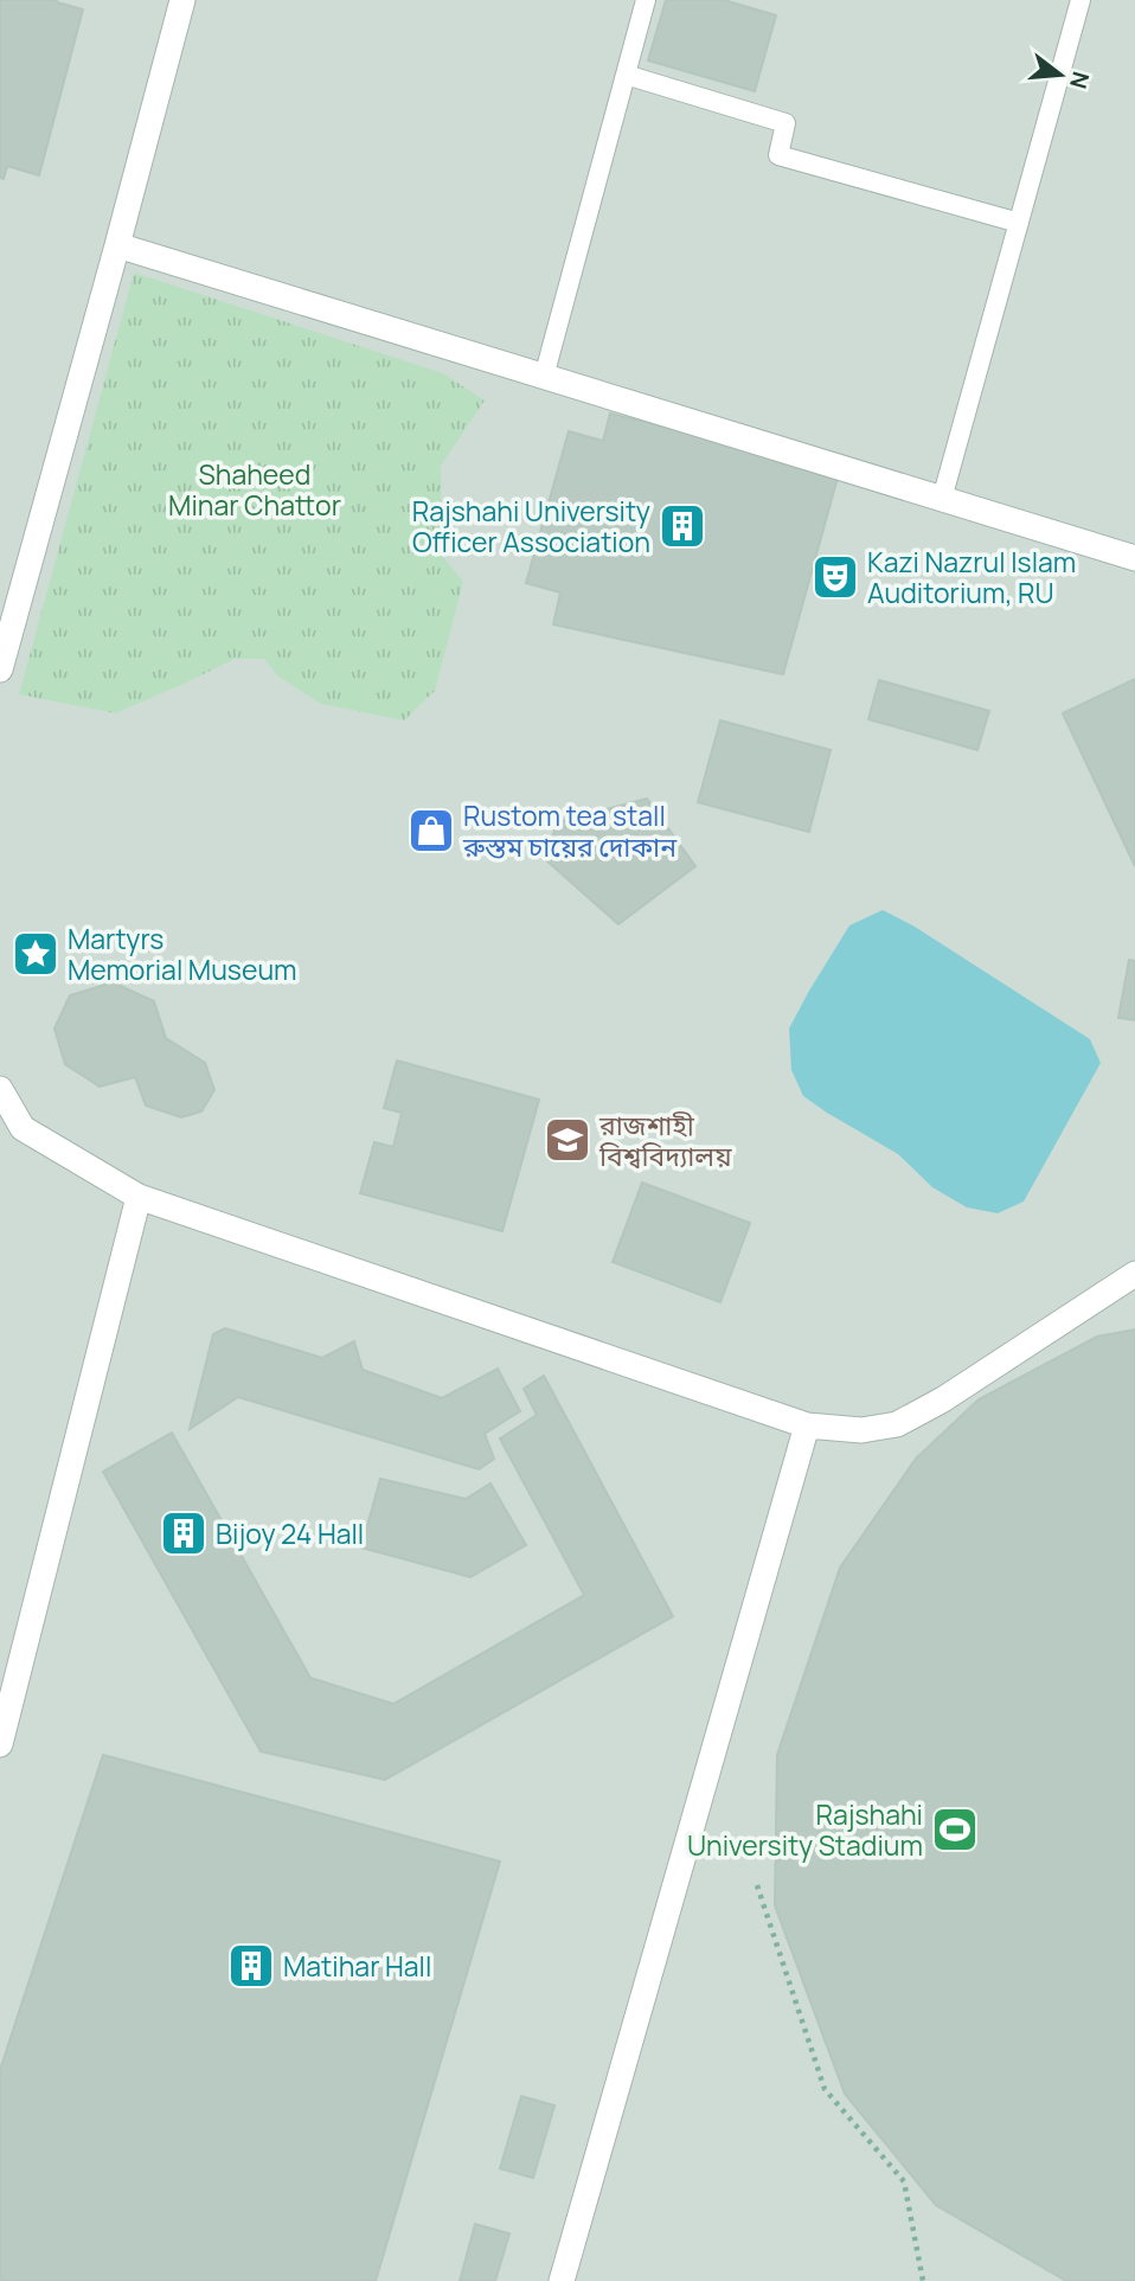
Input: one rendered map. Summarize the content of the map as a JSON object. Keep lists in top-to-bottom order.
{
  "parks": ["Shaheed Minar Chattor"],
  "places": {
    "building": ["Rajshahi University Officer Association", "Bijoy 24 Hall", "Matihar Hall"],
    "theatre": ["Kazi Nazrul Islam Auditorium, RU"],
    "shop": ["Rustom tea stall রুস্তম চায়ের দোকান"],
    "place": ["Martyrs Memorial Museum"],
    "school or university": ["রাজশাহী বিশ্ববিদ্যালয়"],
    "sports": ["Rajshahi University Stadium"]
  },
  "north": "right"
}
